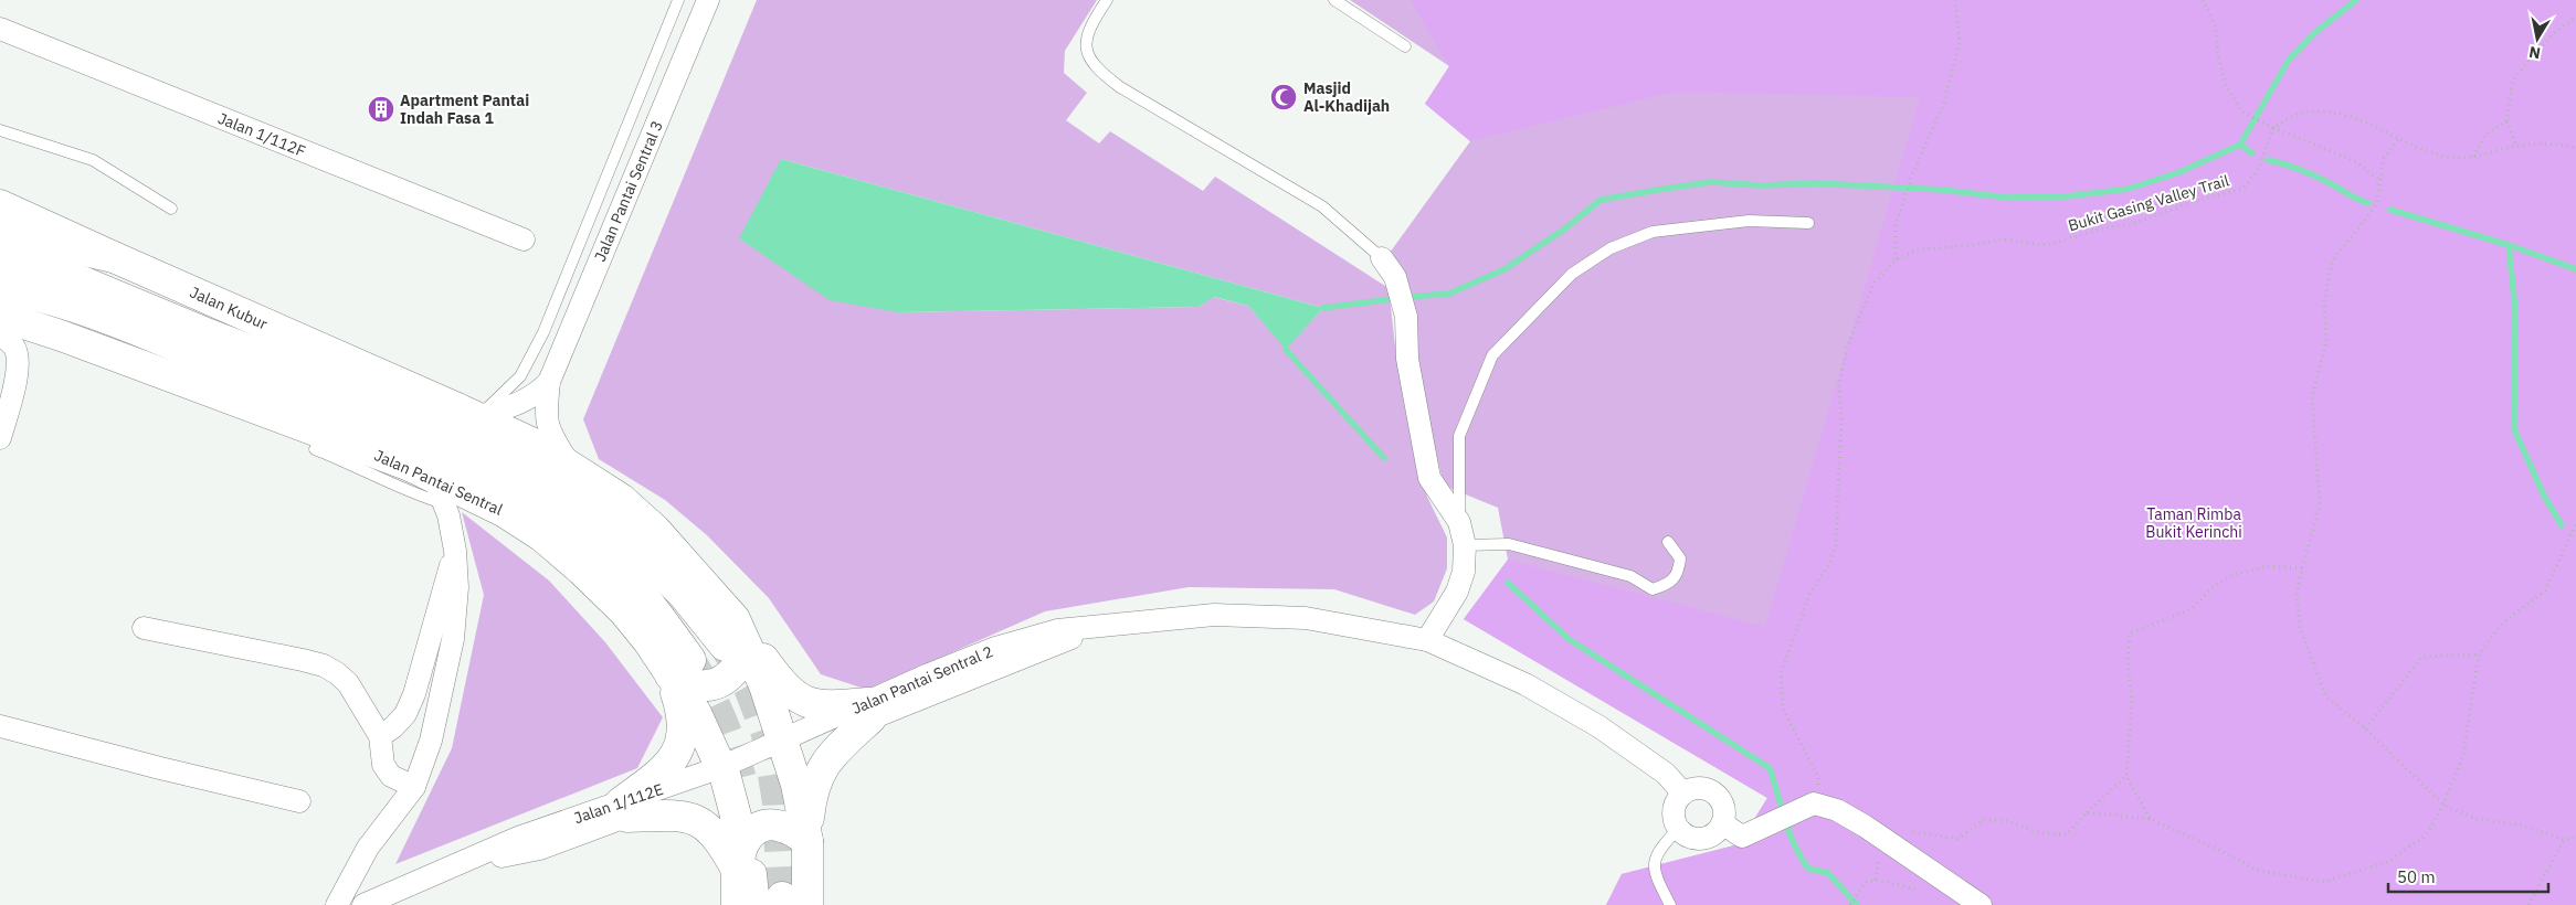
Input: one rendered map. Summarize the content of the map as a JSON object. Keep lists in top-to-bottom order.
{
  "streets": {
    "main road": ["Jalan Kubur", "Jalan Pantai Sentral"],
    "street": [
      "Jalan 1/112F",
      "Jalan Pantai Sentral 3",
      "Jalan Pantai Sentral 2",
      "Jalan 1/112E"
    ],
    "path": ["Bukit Gasing Valley Trail"]
  },
  "crossings": [
    ["Jalan Pantai Sentral 3", "Jalan Kubur"],
    ["Jalan Pantai Sentral", "Jalan 1/112E"],
    ["Jalan Pantai Sentral 2", "Jalan 1/112E"]
  ],
  "parks": ["Taman Rimba Bukit Kerinchi"],
  "places": {
    "mosque": ["Masjid Al-Khadijah"],
    "building": ["Apartment Pantai Indah Fasa 1"]
  },
  "scale_bar": "50 m",
  "north": "bottom"
}
